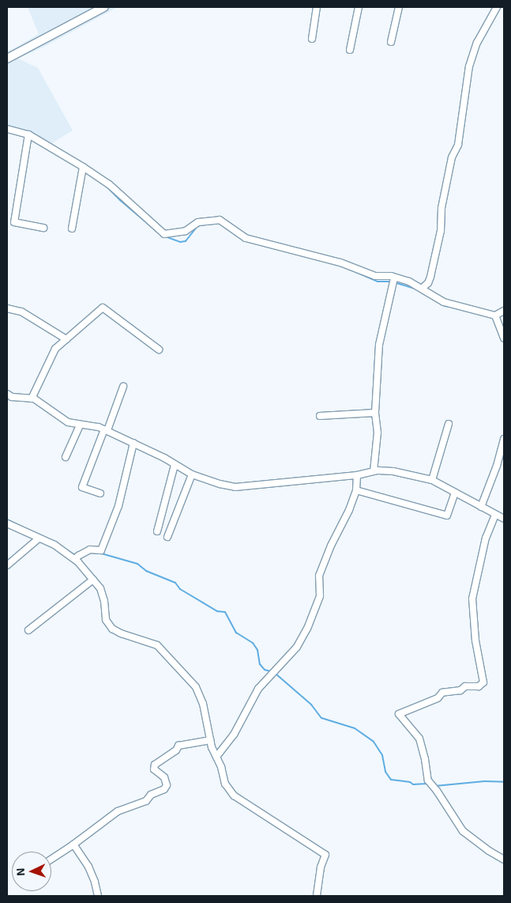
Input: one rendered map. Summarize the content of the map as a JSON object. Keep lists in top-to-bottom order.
{
  "north": "left"
}
